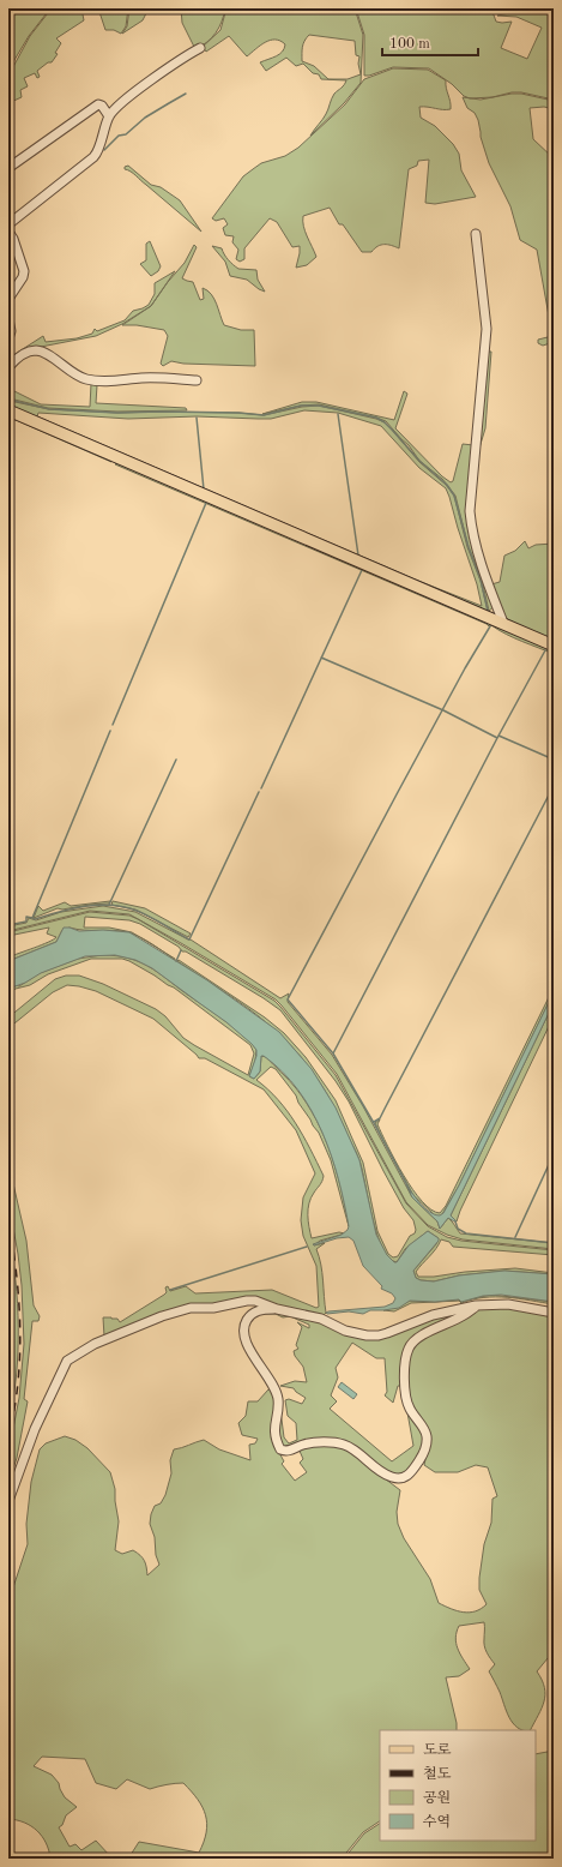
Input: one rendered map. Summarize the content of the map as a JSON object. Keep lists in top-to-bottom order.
{
  "legend": [
    "도로",
    "철도",
    "공원",
    "수역"
  ],
  "scale_bar": "100 m"
}
